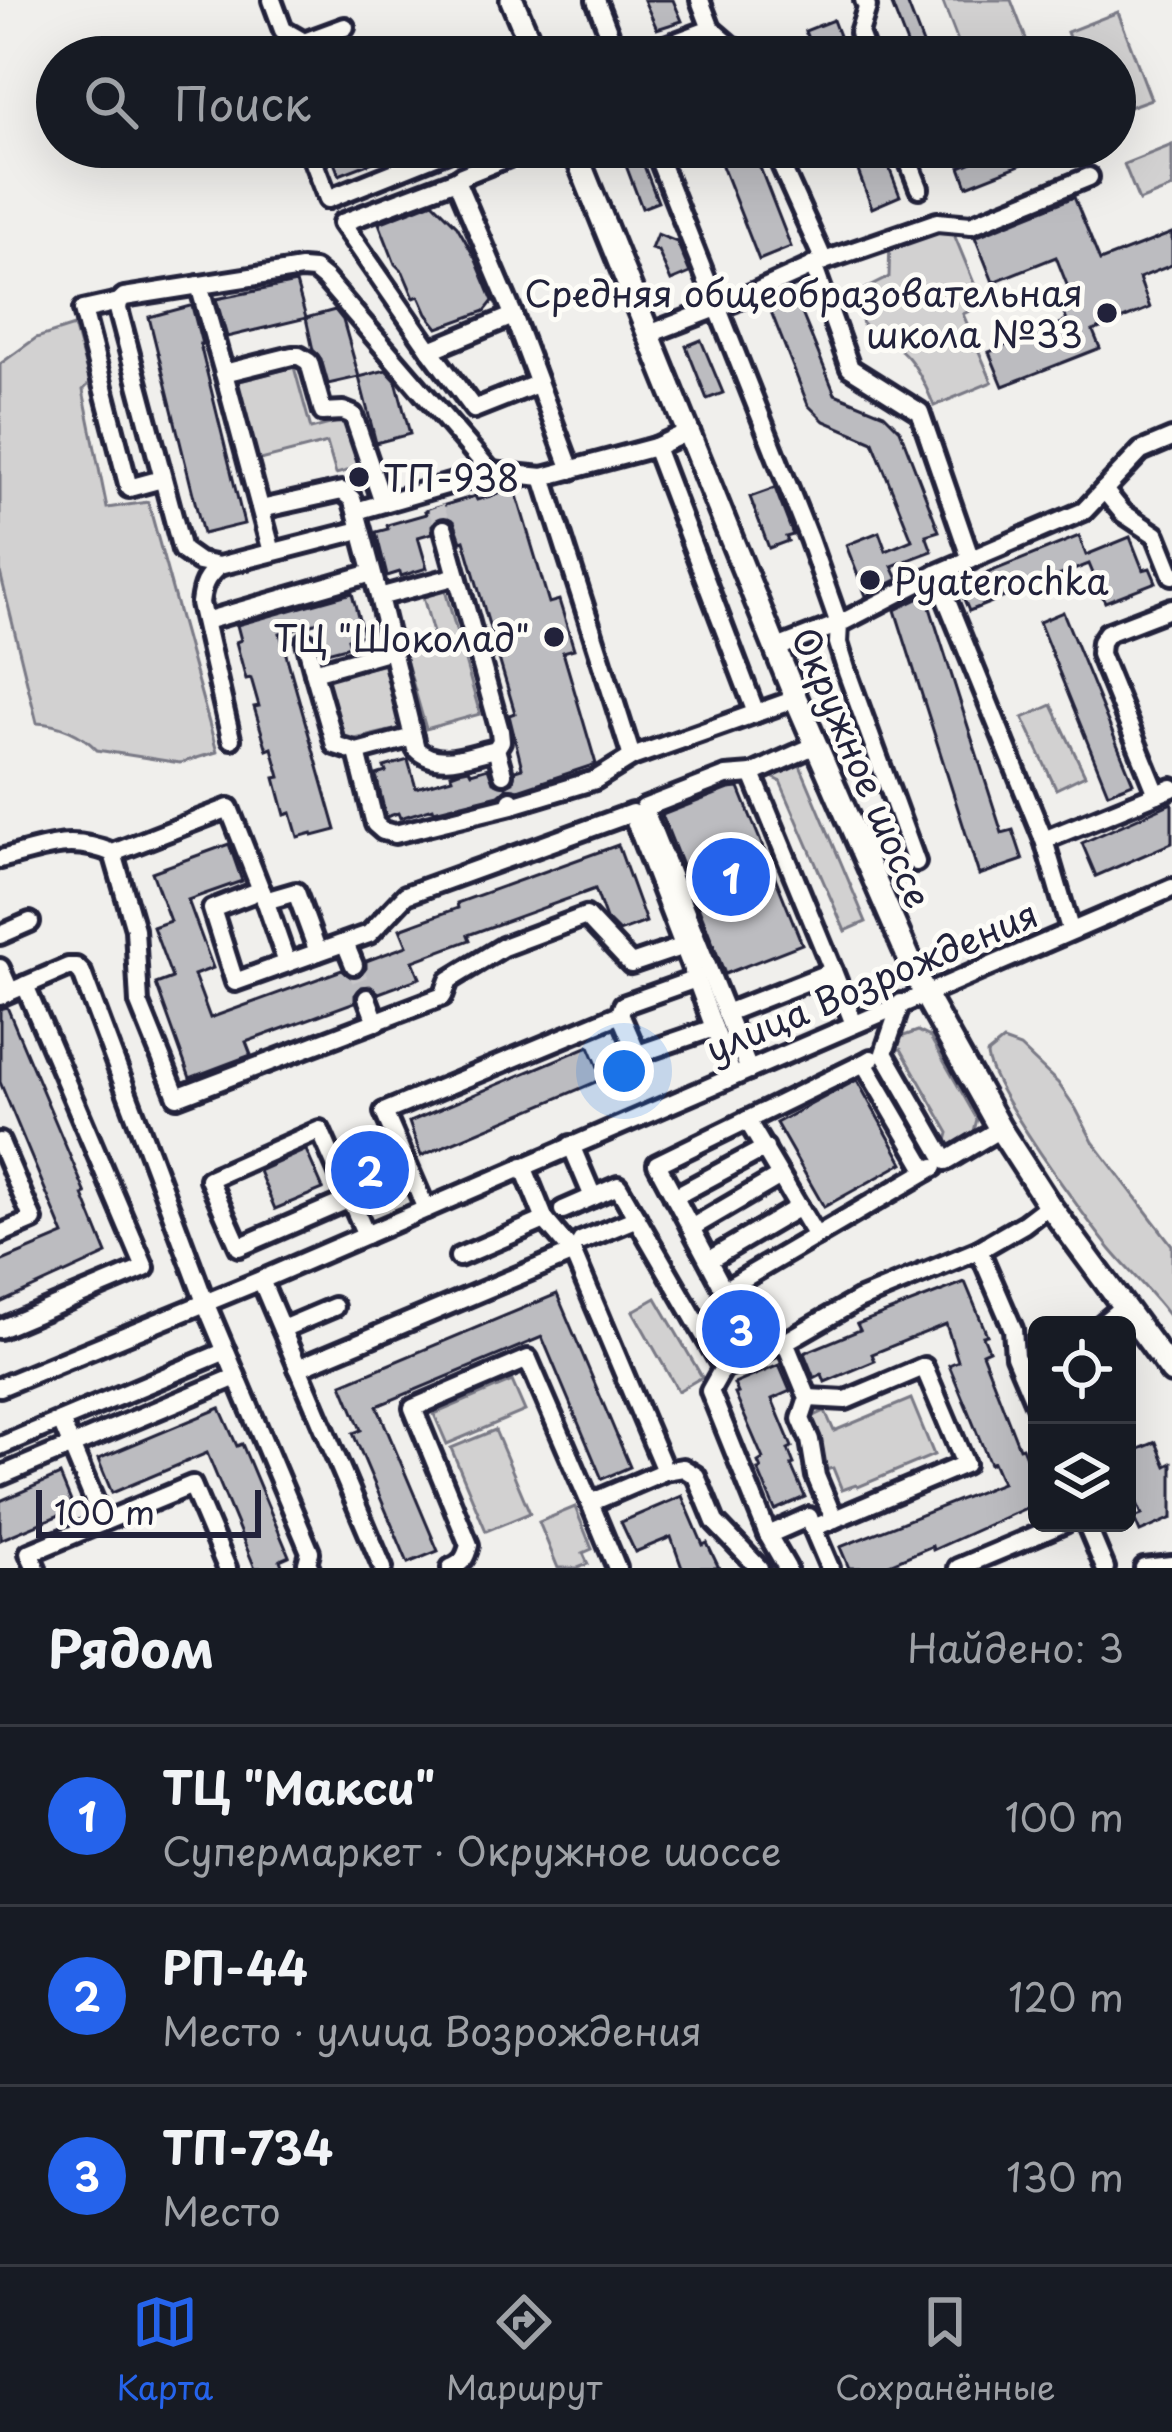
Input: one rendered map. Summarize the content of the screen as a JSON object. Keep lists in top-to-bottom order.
{
  "streets": {
    "main road": ["Окружное шоссе"],
    "street": ["улица Возрождения"]
  },
  "crossings": [
    ["Окружное шоссе", "улица Возрождения"]
  ],
  "places": [
    "Средняя общеобразовательная школа №33",
    "ТП-938",
    "Pyaterochka",
    "ТЦ \"Шоколад\""
  ],
  "scale_bar": "100 m",
  "page": {
    "search": "Поиск",
    "pins": ["1", "2", "3"],
    "scale": "100 m",
    "heading": ["Рядом", "Найдено: 3"],
    "list": [
      {
        "mark": "1",
        "name": "ТЦ \"Макси\"",
        "note": "Супермаркет · Окружное шоссе",
        "value": "100 m"
      },
      {
        "mark": "2",
        "name": "РП-44",
        "note": "Место · улица Возрождения",
        "value": "120 m"
      },
      {
        "mark": "3",
        "name": "ТП-734",
        "note": "Место",
        "value": "130 m"
      }
    ],
    "nav": ["Карта", "Маршрут", "Сохранённые"]
  }
}
